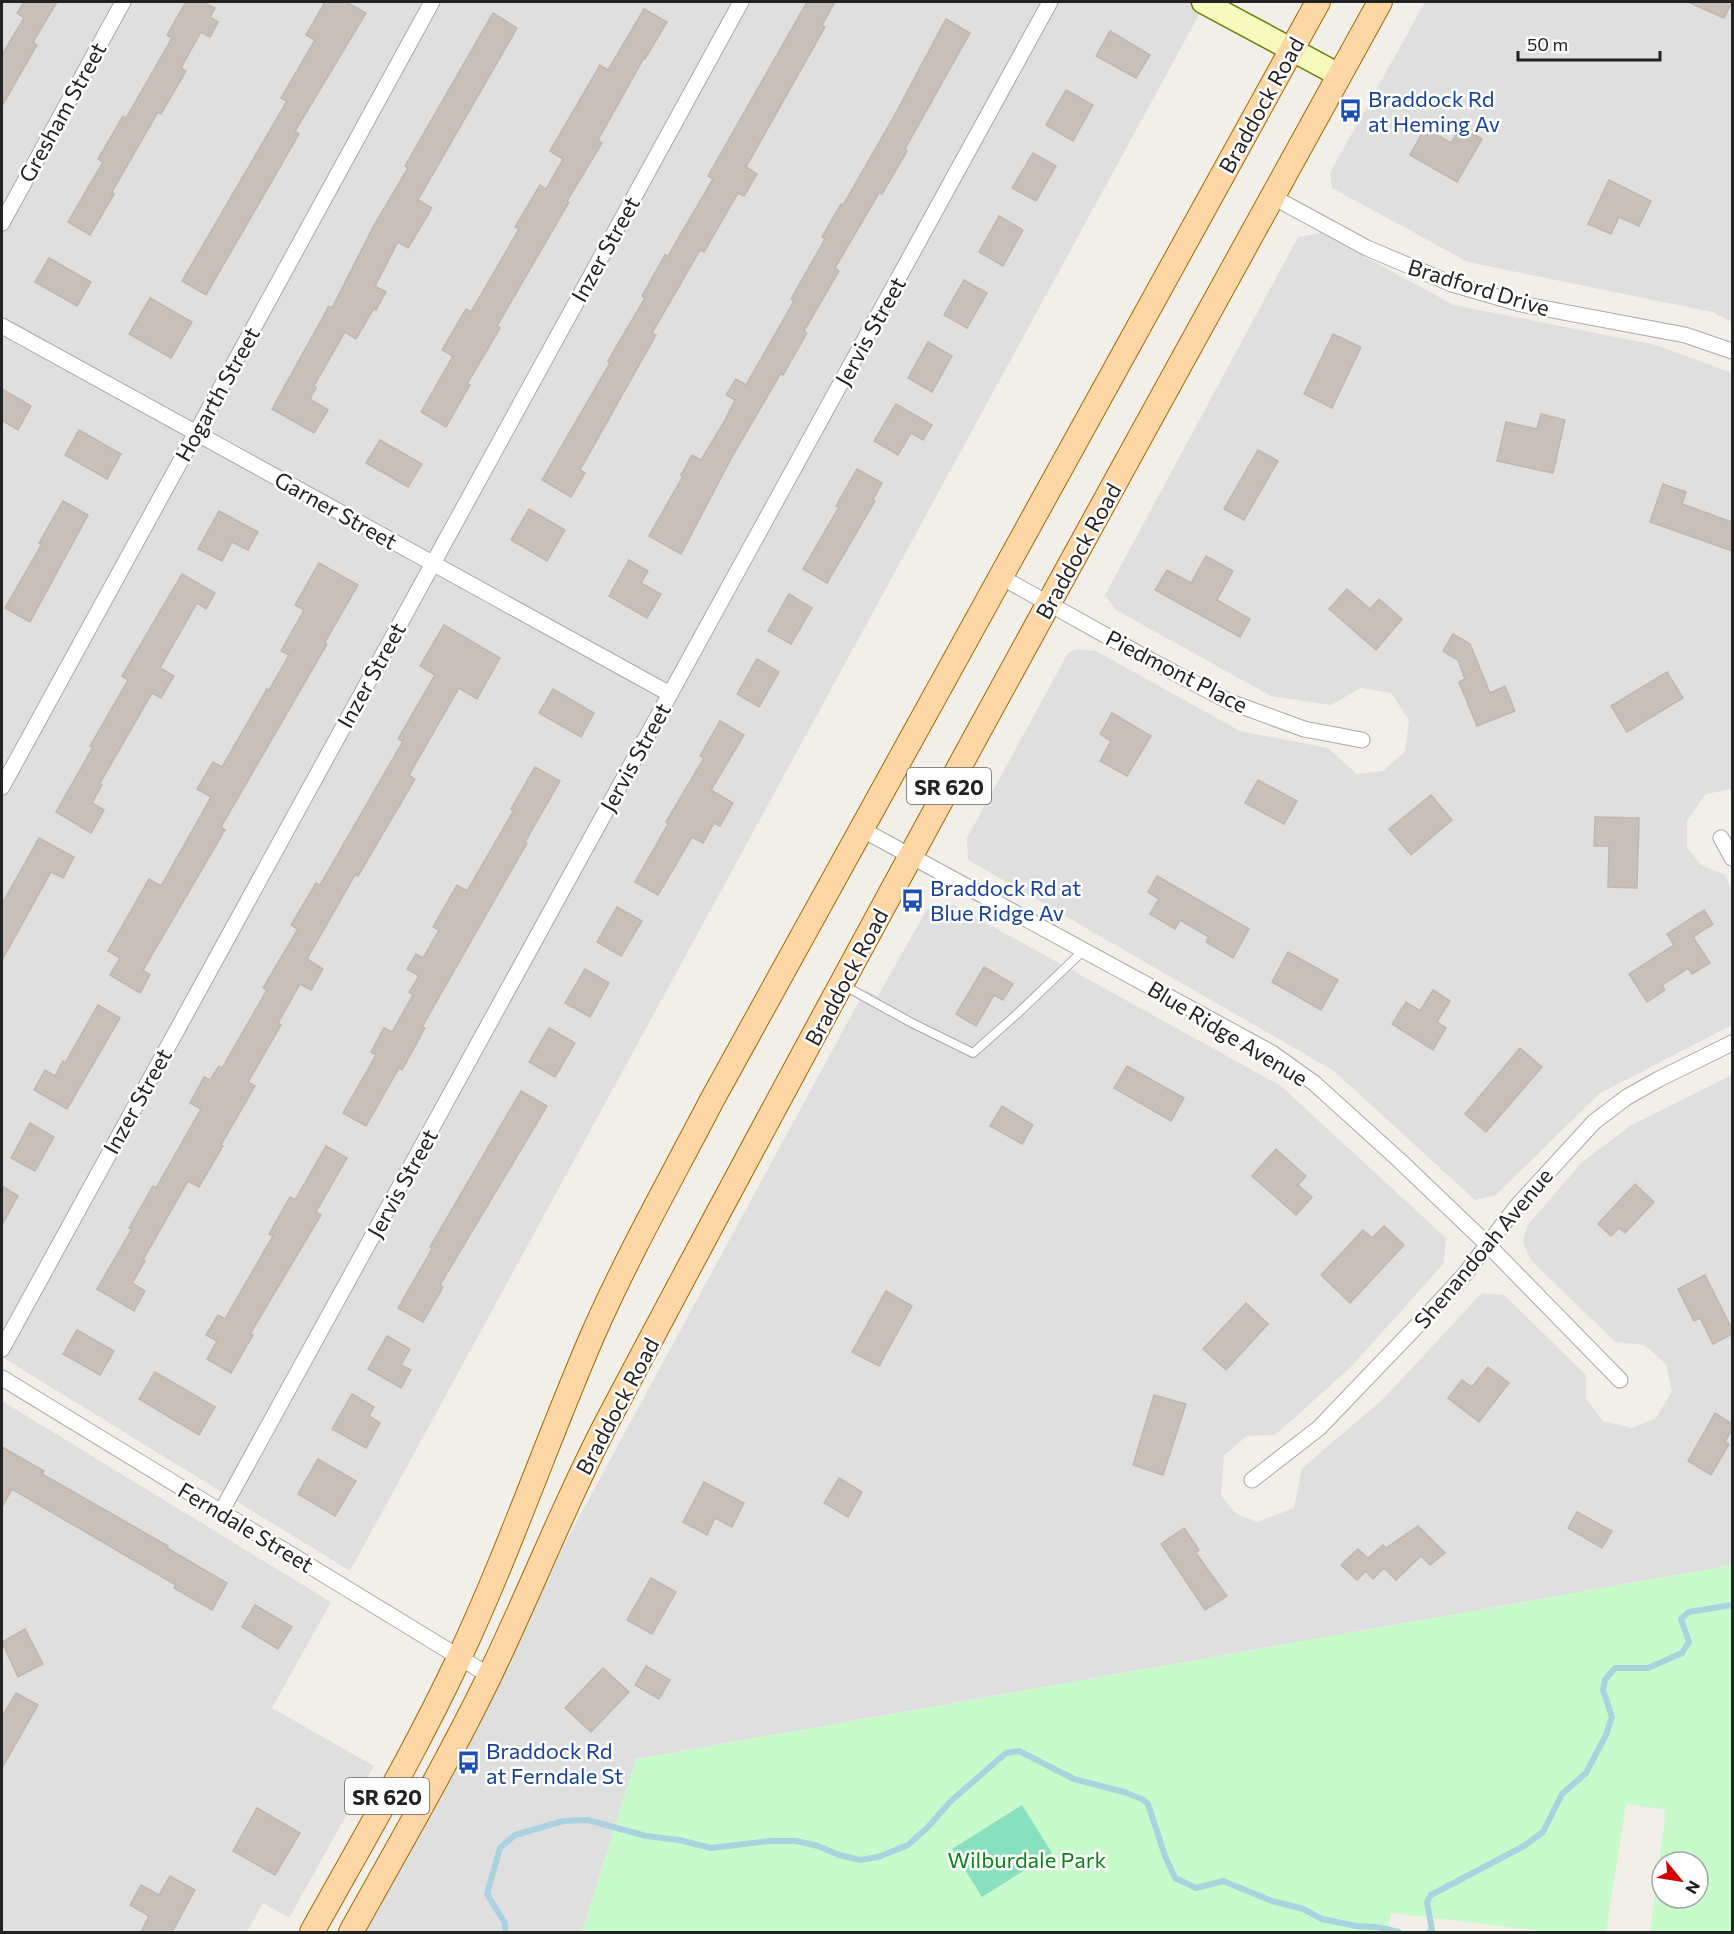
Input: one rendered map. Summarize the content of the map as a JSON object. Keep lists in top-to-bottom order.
{
  "streets": {
    "main road": ["Braddock Road", "SR 620"],
    "street": [
      "Gresham Street",
      "Inzer Street",
      "Bradford Drive",
      "Jervis Street",
      "Hogarth Street",
      "Garner Street",
      "Piedmont Place",
      "Blue Ridge Avenue",
      "Shenandoah Avenue",
      "Ferndale Street"
    ]
  },
  "crossings": [
    ["Braddock Road", "Bradford Drive"],
    ["Braddock Road", "Piedmont Place"],
    ["Braddock Road", "Blue Ridge Avenue"],
    ["Braddock Road", "Ferndale Street"],
    ["Inzer Street", "Garner Street"],
    ["Jervis Street", "Garner Street"],
    ["Jervis Street", "Ferndale Street"],
    ["Hogarth Street", "Garner Street"],
    ["Blue Ridge Avenue", "Shenandoah Avenue"]
  ],
  "parks": ["Wilburdale Park"],
  "places": {
    "bus stop": ["Braddock Rd at Heming Av", "Braddock Rd at Blue Ridge Av", "Braddock Rd at Ferndale St"]
  },
  "scale_bar": "50 m",
  "north": "bottom right"
}
